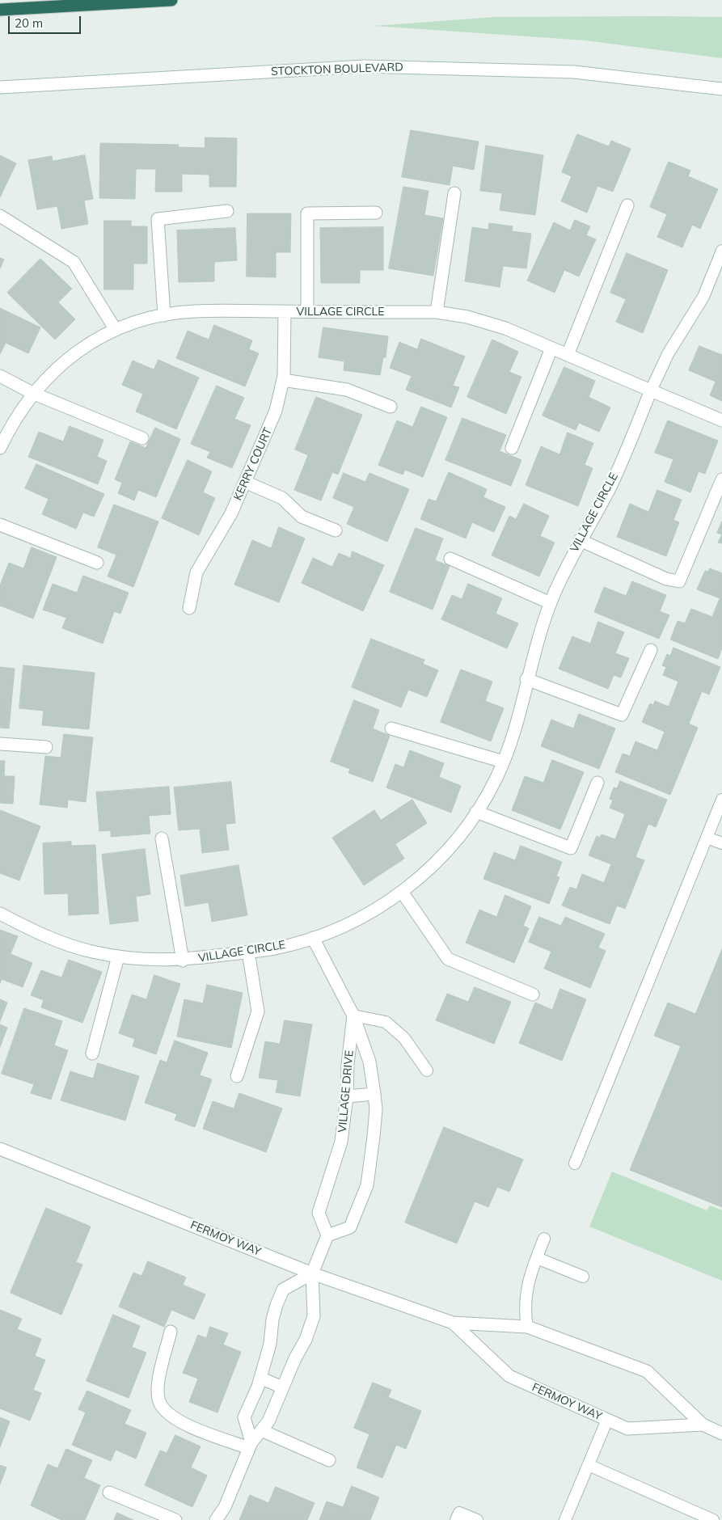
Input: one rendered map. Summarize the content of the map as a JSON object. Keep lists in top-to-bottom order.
{
  "streets": {
    "street": [
      "STOCKTON BOULEVARD",
      "VILLAGE CIRCLE",
      "KERRY COURT",
      "VILLAGE DRIVE",
      "FERMOY WAY"
    ]
  },
  "crossings": [
    ["VILLAGE CIRCLE", "KERRY COURT"],
    ["VILLAGE CIRCLE", "VILLAGE DRIVE"]
  ],
  "scale_bar": "20 m"
}
